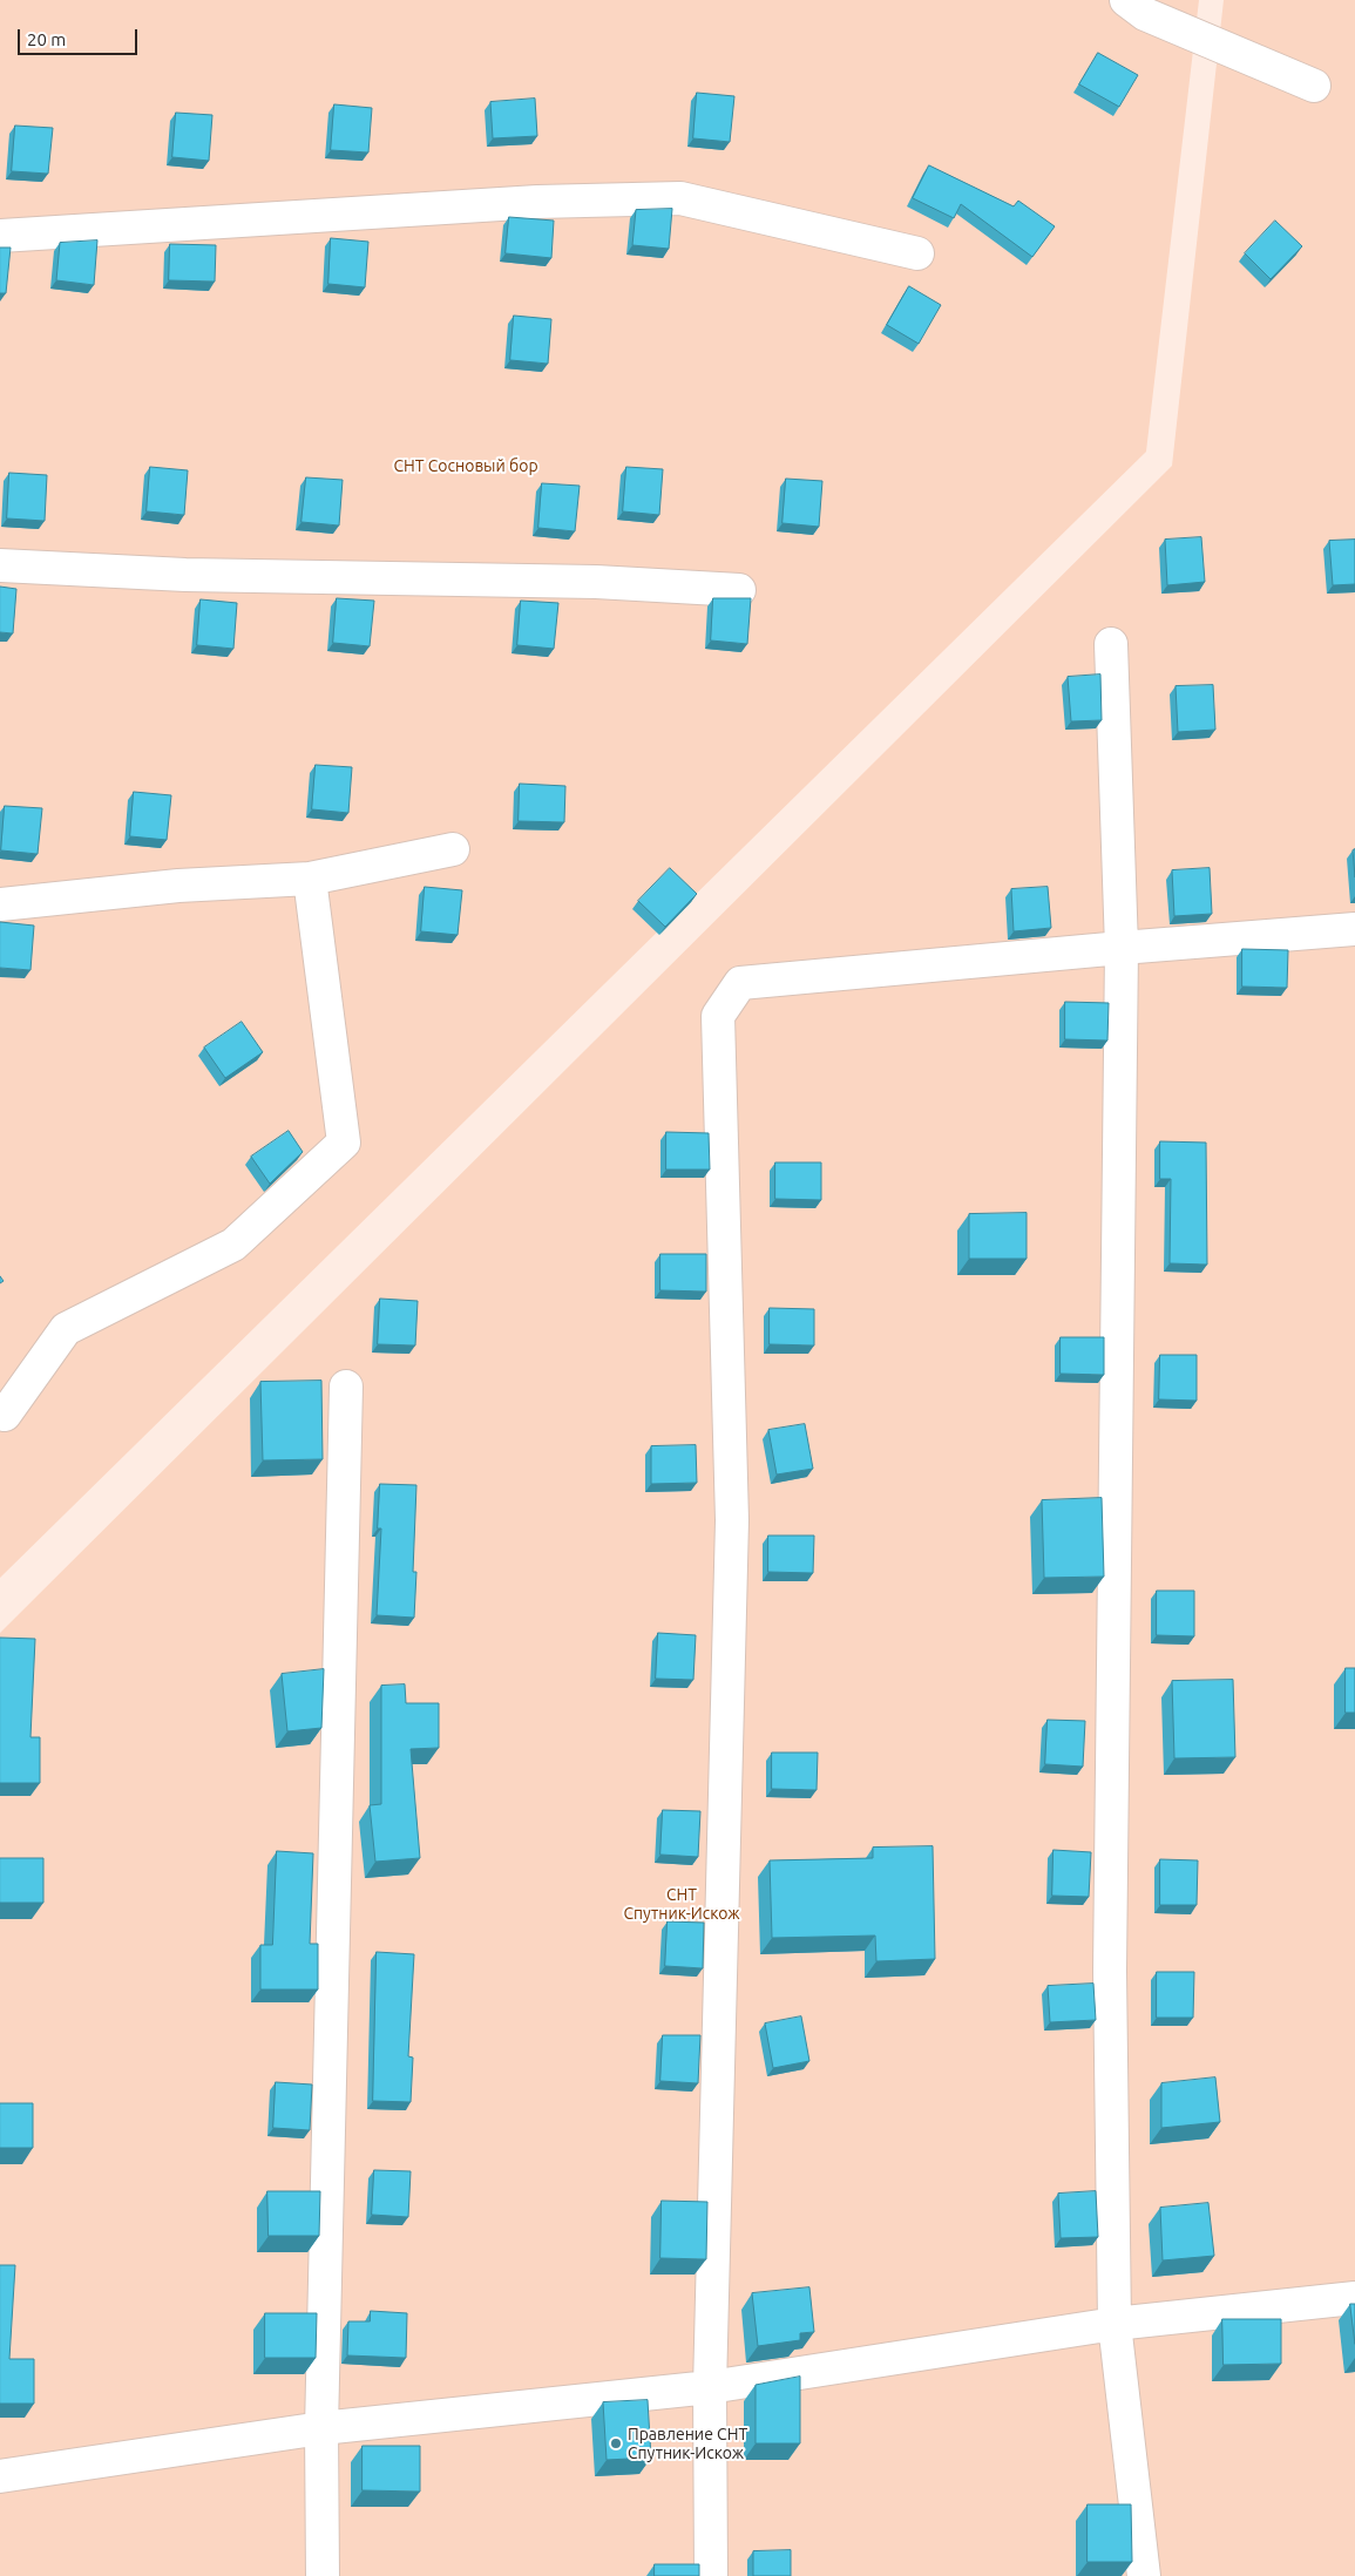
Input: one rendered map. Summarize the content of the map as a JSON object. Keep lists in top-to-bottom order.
{
  "parks": ["СНТ Сосновый бор", "СНТ Спутник-Искож"],
  "places": ["Правление СНТ Спутник-Искож"],
  "scale_bar": "20 m"
}
